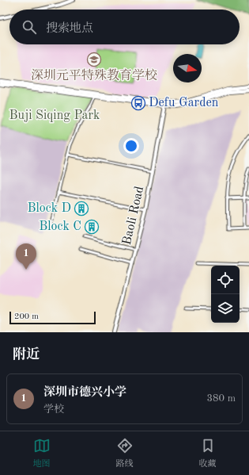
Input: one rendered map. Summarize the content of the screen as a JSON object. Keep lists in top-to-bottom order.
{
  "streets": {
    "street": ["Baoli Road"]
  },
  "parks": ["Buji Siqing Park"],
  "places": {
    "school or university": ["深圳元平特殊教育学校"],
    "bus stop": ["Defu Garden"],
    "building": ["Block D", "Block C"]
  },
  "scale_bar": "200 m",
  "north": "right",
  "page": {
    "search": "搜索地点",
    "pins": "1",
    "scale": "200 m",
    "heading": "附近",
    "list": [
      {
        "mark": "1",
        "name": "深圳市德兴小学",
        "note": "学校",
        "value": "380 m"
      }
    ],
    "nav": ["地图", "路线", "收藏"]
  }
}
